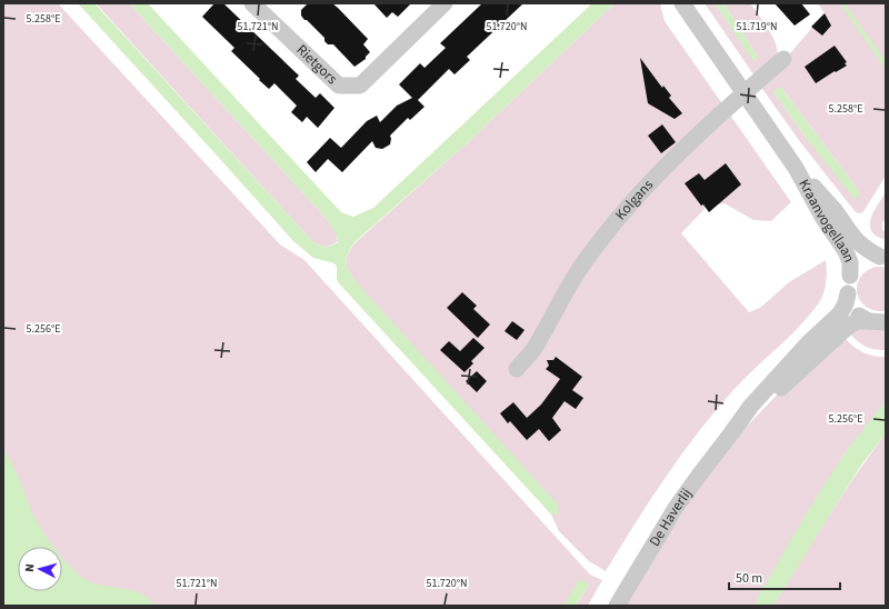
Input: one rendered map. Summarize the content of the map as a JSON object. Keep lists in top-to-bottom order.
{
  "streets": {
    "street": [
      "Rietgors",
      "Kolgans",
      "Kraanvogellaan",
      "De Haverlij"
    ]
  },
  "crossings": [
    ["Kolgans", "Kraanvogellaan"],
    ["Kraanvogellaan", "De Haverlij"]
  ],
  "scale_bar": "50 m",
  "north": "left",
  "coordinates": [
    "5.258°E",
    "51.721°N",
    "51.720°N",
    "51.719°N",
    "5.256°E"
  ]
}
